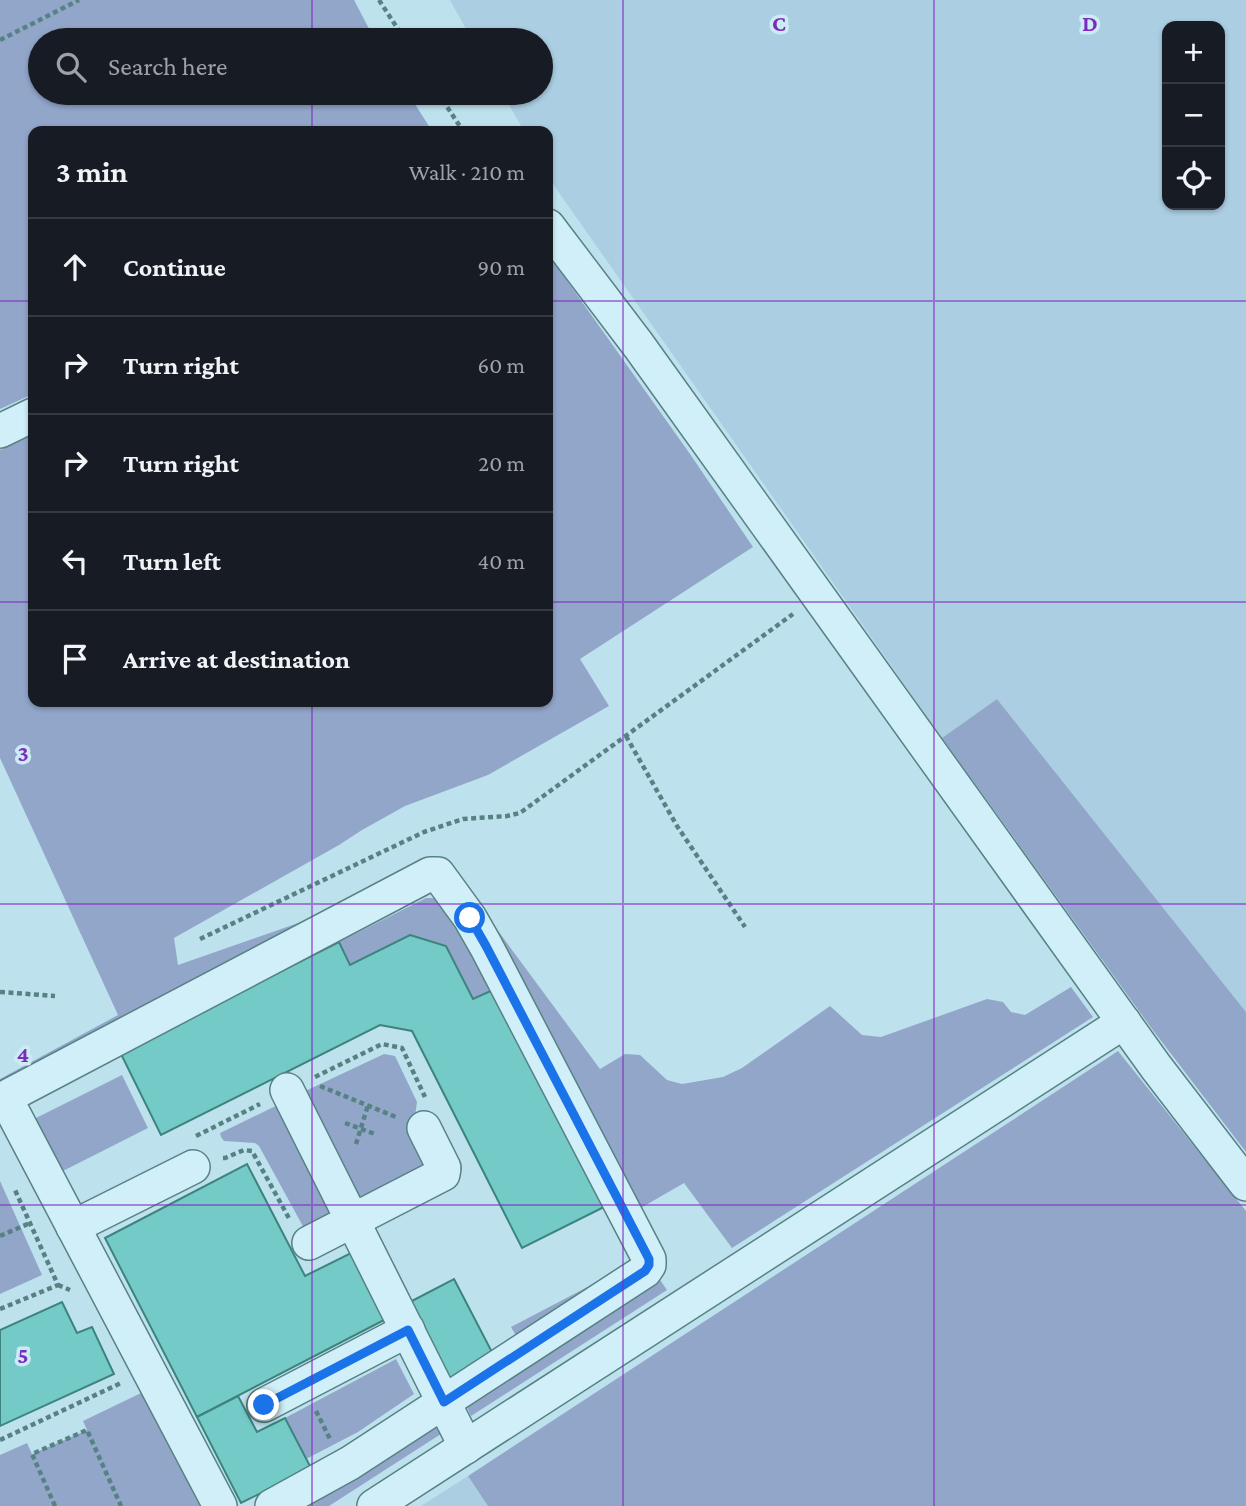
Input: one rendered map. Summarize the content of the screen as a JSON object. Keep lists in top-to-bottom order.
{
  "page": {
    "map_buttons": ["+", "−"],
    "search": "Search here",
    "heading": ["3 min", "Walk · 210 m"],
    "list": [
      ["Continue", "90 m"],
      ["Turn right", "60 m"],
      ["Turn right", "20 m"],
      ["Turn left", "40 m"],
      "Arrive at destination"
    ]
  },
  "grid": {
    "columns": ["C", "D"],
    "rows": ["3", "4", "5"]
  }
}
